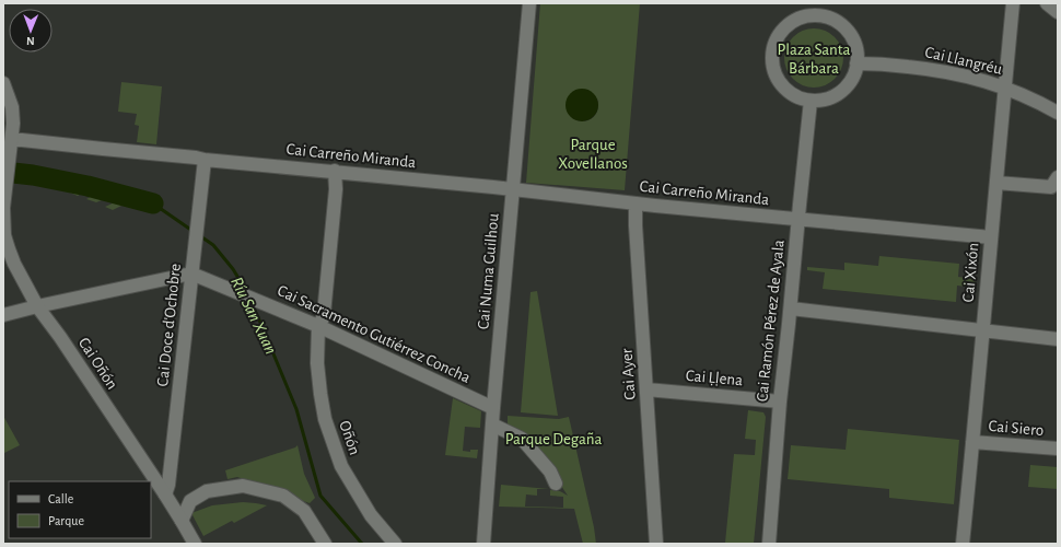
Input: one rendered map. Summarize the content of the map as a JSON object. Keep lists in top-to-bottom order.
{
  "streets": {
    "street": [
      "Cai Llangréu",
      "Cai Carreño Miranda",
      "Cai Numa Guilhou",
      "Cai Xixón",
      "Cai Ramón Pérez de Ayala",
      "Cai Doce d'Ochobre",
      "Cai Sacramento Gutiérrez Concha",
      "Cai Oñón",
      "Cai Ayer",
      "Cai Ḷḷena",
      "Cai Siero",
      "Oñón"
    ]
  },
  "crossings": [
    ["Cai Llangréu", "Cai Xixón"],
    ["Cai Llangréu", "Cai Ramón Pérez de Ayala"],
    ["Cai Carreño Miranda", "Cai Numa Guilhou"],
    ["Cai Carreño Miranda", "Cai Xixón"],
    ["Cai Carreño Miranda", "Cai Ramón Pérez de Ayala"],
    ["Cai Carreño Miranda", "Cai Doce d'Ochobre"],
    ["Cai Carreño Miranda", "Cai Oñón"],
    ["Cai Carreño Miranda", "Cai Ayer"],
    ["Cai Carreño Miranda", "Oñón"],
    ["Cai Numa Guilhou", "Cai Sacramento Gutiérrez Concha"],
    ["Cai Xixón", "Cai Siero"],
    ["Cai Ramón Pérez de Ayala", "Cai Ḷḷena"],
    ["Cai Doce d'Ochobre", "Cai Sacramento Gutiérrez Concha"],
    ["Cai Doce d'Ochobre", "Cai Oñón"],
    ["Cai Sacramento Gutiérrez Concha", "Oñón"],
    ["Cai Ayer", "Cai Ḷḷena"]
  ],
  "water": ["Ríu San Xuan"],
  "parks": ["Plaza Santa Bárbara", "Parque Xovellanos", "Parque Degaña"],
  "legend": ["Calle", "Parque"],
  "north": "bottom"
}
